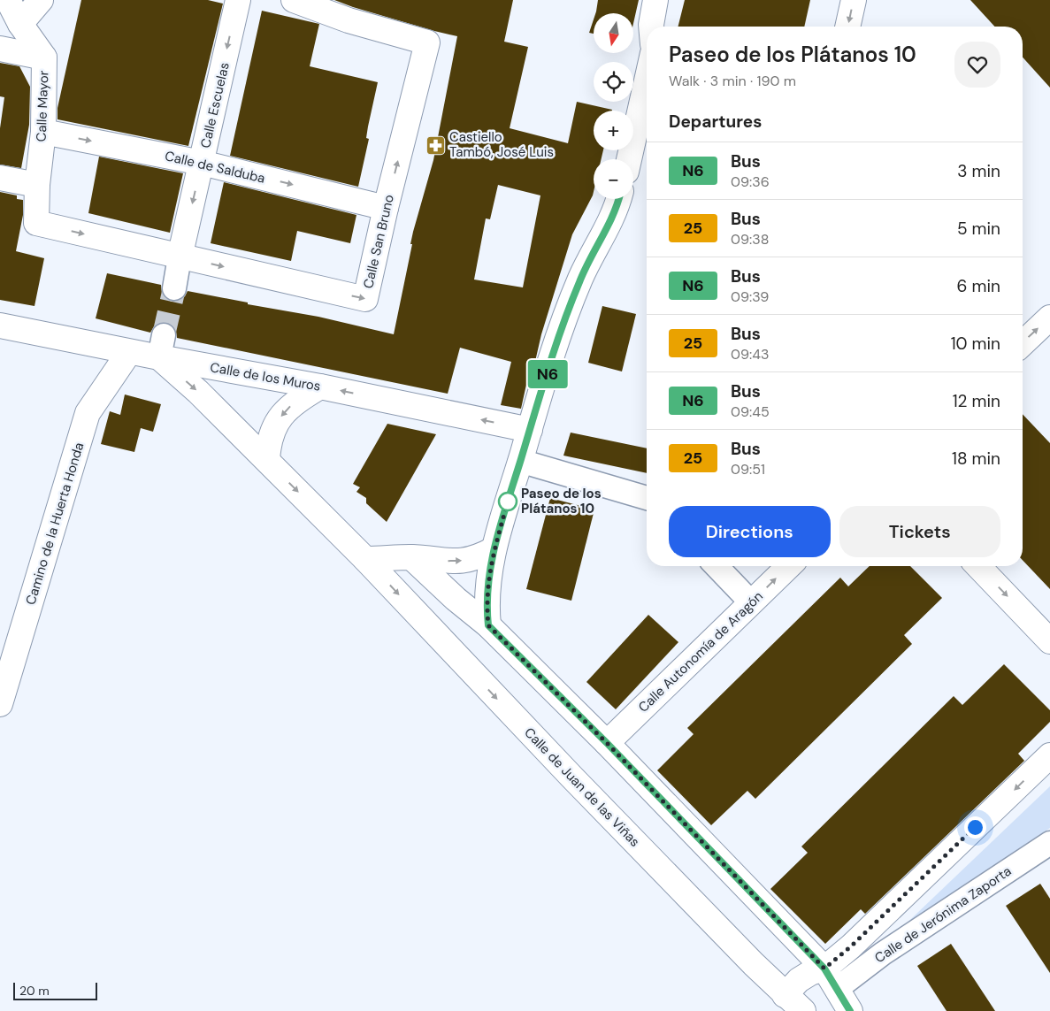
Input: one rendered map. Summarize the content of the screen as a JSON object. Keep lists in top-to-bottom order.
{
  "streets": {
    "street": [
      "Calle Escuelas",
      "Calle Mayor",
      "Calle de Salduba",
      "Calle San Bruno",
      "Calle de los Muros",
      "Camino de la Huerta Honda",
      "Calle Autonomía de Aragón",
      "Calle de Juan de las Viñas",
      "Calle de Jerónima Zaporta"
    ]
  },
  "crossings": [
    ["Calle Escuelas", "Calle de Salduba"],
    ["Calle Escuelas", "Calle San Bruno"],
    ["Calle Mayor", "Calle de Salduba"],
    ["Calle Mayor", "Calle San Bruno"],
    ["Calle de Salduba", "Calle San Bruno"],
    ["Calle de los Muros", "Camino de la Huerta Honda"],
    ["Calle de los Muros", "Calle de Juan de las Viñas"],
    ["Calle de Juan de las Viñas", "Calle de Jerónima Zaporta"]
  ],
  "one_way": ["Calle Escuelas", "Calle de Salduba"],
  "places": {
    "pharmacy": ["Castiello Tambó, José Luis"],
    "other": ["Paseo de los Plátanos 10"]
  },
  "lines": ["bus line N6"],
  "scale_bar": "20 m",
  "north": "bottom",
  "page": {
    "on_map": "N6",
    "map_buttons": ["+", "−"],
    "heading": [
      ["Paseo de los Plátanos 10", "Walk · 3 min · 190 m"],
      "Departures"
    ],
    "list": [
      {
        "mark": "N6",
        "name": "Bus",
        "note": "09:36",
        "value": "3 min"
      },
      {
        "mark": "25",
        "name": "Bus",
        "note": "09:38",
        "value": "5 min"
      },
      {
        "mark": "N6",
        "name": "Bus",
        "note": "09:39",
        "value": "6 min"
      },
      {
        "mark": "25",
        "name": "Bus",
        "note": "09:43",
        "value": "10 min"
      },
      {
        "mark": "N6",
        "name": "Bus",
        "note": "09:45",
        "value": "12 min"
      },
      {
        "mark": "25",
        "name": "Bus",
        "note": "09:51",
        "value": "18 min"
      }
    ],
    "buttons": ["Directions", "Tickets"],
    "scale": "20 m"
  }
}
